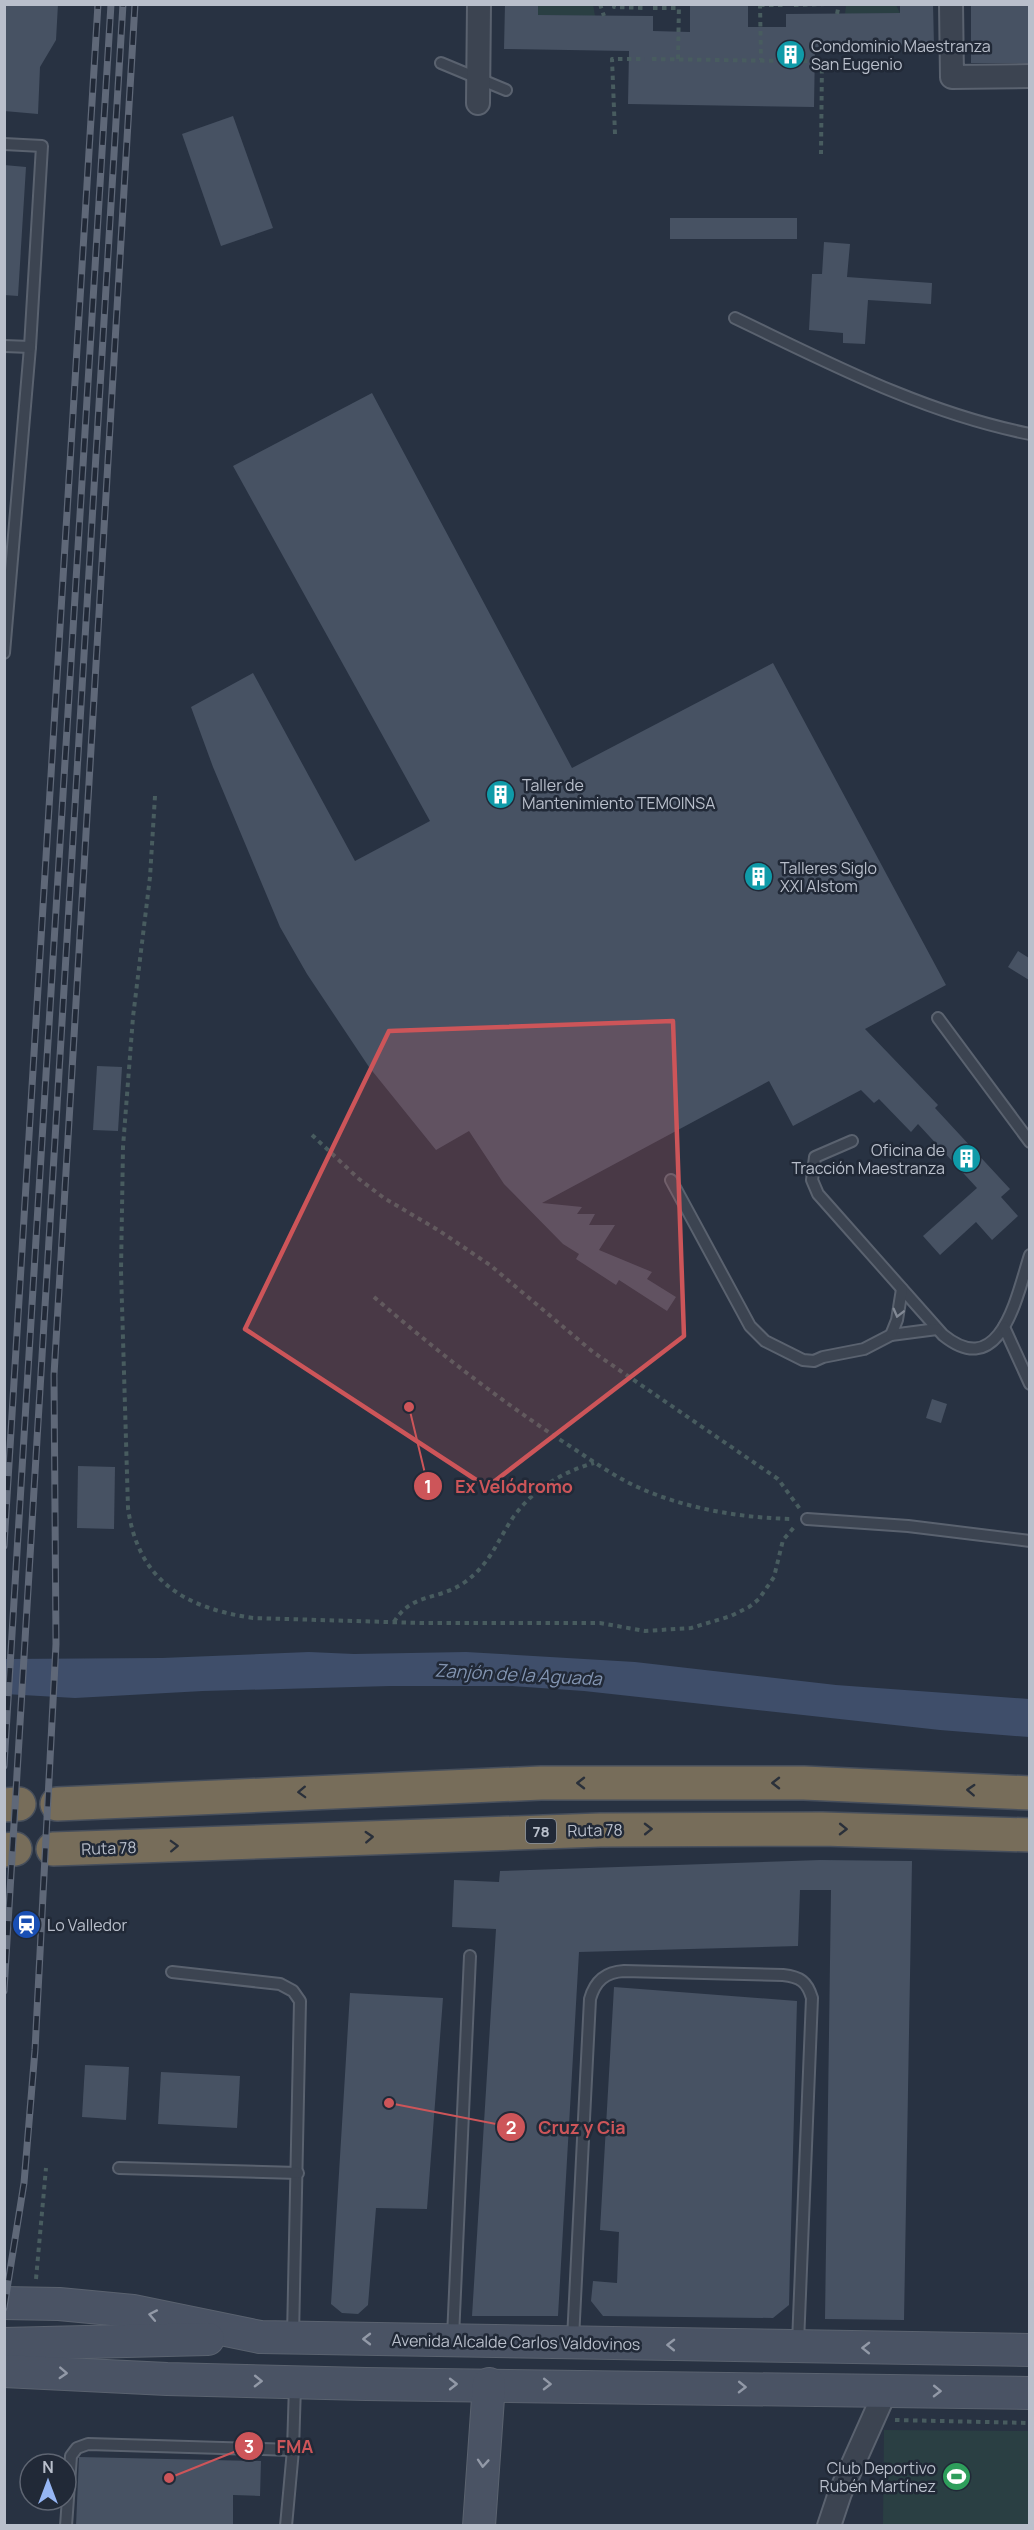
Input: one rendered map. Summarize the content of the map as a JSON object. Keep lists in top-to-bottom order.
{
  "streets": {
    "highway": ["Ruta 78", "78"],
    "main road": ["Avenida Alcalde Carlos Valdovinos"]
  },
  "water": ["Zanjón de la Aguada"],
  "places": {
    "building": [
      "Condominio Maestranza San Eugenio",
      "Taller de Mantenimiento TEMOINSA",
      "Talleres Siglo XXI Alstom",
      "Oficina de Tracción Maestranza"
    ],
    "other": ["Ex Velódromo", "Cruz y Cia", "FMA"],
    "station": ["Lo Valledor"],
    "sports": ["Club Deportivo Rubén Martínez"]
  },
  "north": "top"
}
